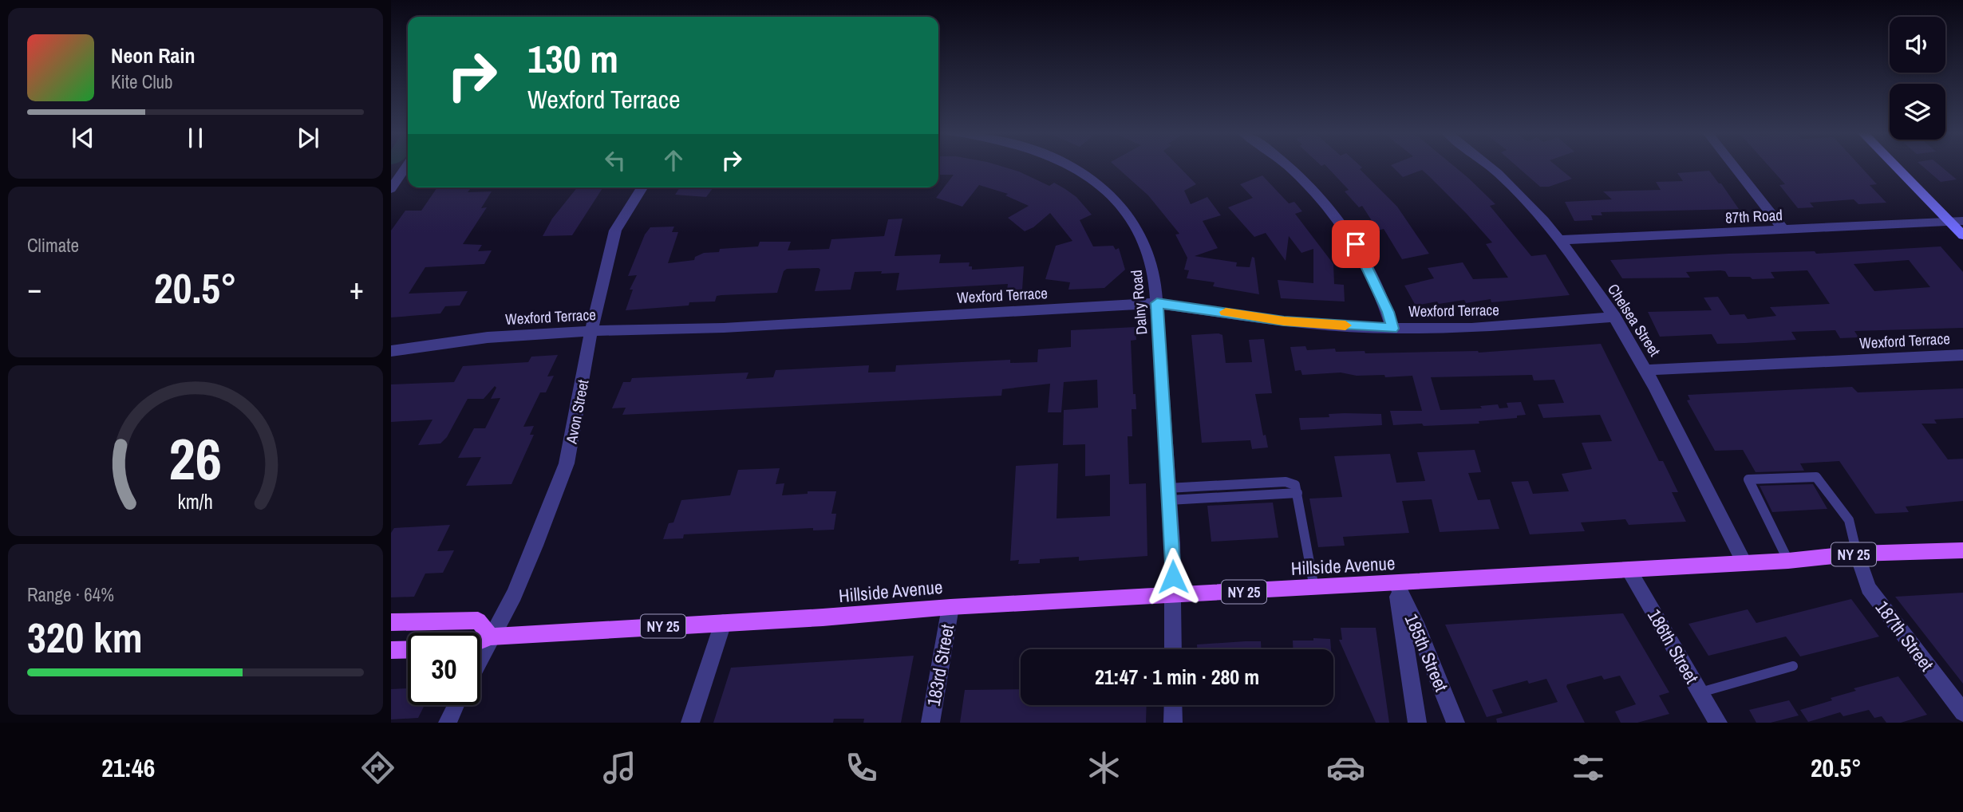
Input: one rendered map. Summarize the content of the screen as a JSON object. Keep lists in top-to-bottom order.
{
  "streets": {
    "main road": ["NY 25", "Hillside Avenue"],
    "street": [
      "87th Road",
      "Wexford Terrace",
      "Dalny Road",
      "Chelsea Street",
      "Avon Street",
      "187th Street",
      "186th Street",
      "185th Street",
      "183rd Street"
    ]
  },
  "crossings": [
    ["87th Road", "Chelsea Street"],
    ["Wexford Terrace", "Dalny Road"],
    ["Wexford Terrace", "Chelsea Street"],
    ["Wexford Terrace", "Avon Street"],
    ["Dalny Road", "Hillside Avenue"],
    ["Chelsea Street", "Hillside Avenue"],
    ["Avon Street", "Hillside Avenue"],
    ["Hillside Avenue", "187th Street"],
    ["Hillside Avenue", "186th Street"],
    ["Hillside Avenue", "185th Street"],
    ["Hillside Avenue", "183rd Street"]
  ],
  "page": {
    "turn": ["130 m", "Wexford Terrace"],
    "song": ["Neon Rain", "Kite Club"],
    "tile": [
      "Climate",
      ["Range · 64%", "320 km"]
    ],
    "heat": ["−", "20.5°", "+"],
    "limit": "30",
    "trip": "21:47 · 1 min · 280 m",
    "tabs": ["21:46", "20.5°"],
    "gauge": ["26", "km/h"]
  }
}
